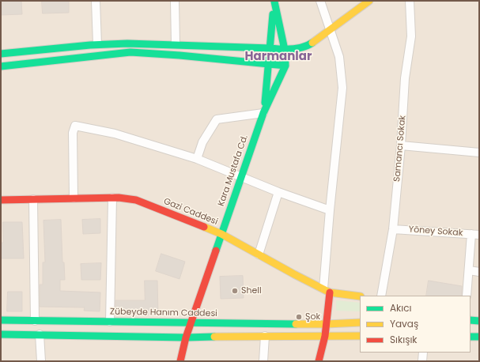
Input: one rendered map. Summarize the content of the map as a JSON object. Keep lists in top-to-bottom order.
{
  "streets": {
    "street": [
      "Samancı Sokak",
      "Kara Mustafa Cd.",
      "Gazi Caddesi",
      "Yöney Sokak",
      "Zübeyde Hanım Caddesi"
    ]
  },
  "crossings": [
    ["Samancı Sokak", "Yöney Sokak"],
    ["Kara Mustafa Cd.", "Gazi Caddesi"],
    ["Kara Mustafa Cd.", "Zübeyde Hanım Caddesi"]
  ],
  "districts": ["Harmanlar"],
  "places": ["Shell", "Şok"],
  "legend": ["Akıcı", "Yavaş", "Sıkışık"]
}
